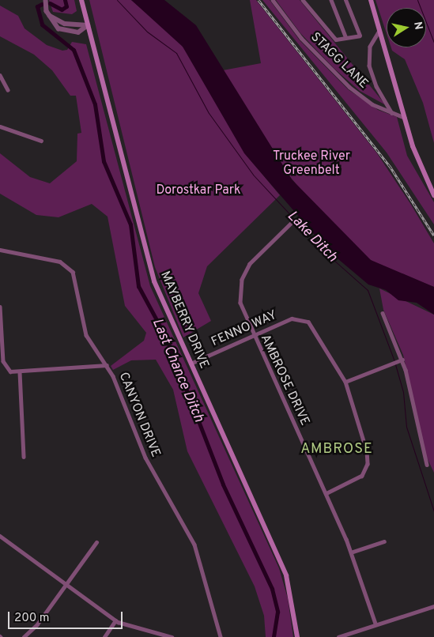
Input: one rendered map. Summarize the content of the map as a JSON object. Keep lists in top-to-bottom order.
{
  "streets": {
    "main road": ["MAYBERRY DRIVE"],
    "street": [
      "STAGG LANE",
      "FENNO WAY",
      "AMBROSE DRIVE",
      "CANYON DRIVE"
    ]
  },
  "crossings": [
    ["MAYBERRY DRIVE", "FENNO WAY"],
    ["FENNO WAY", "AMBROSE DRIVE"]
  ],
  "districts": ["AMBROSE"],
  "water": ["Lake Ditch", "Last Chance Ditch"],
  "parks": ["Truckee River Greenbelt", "Dorostkar Park"],
  "scale_bar": "200 m",
  "north": "right"
}
